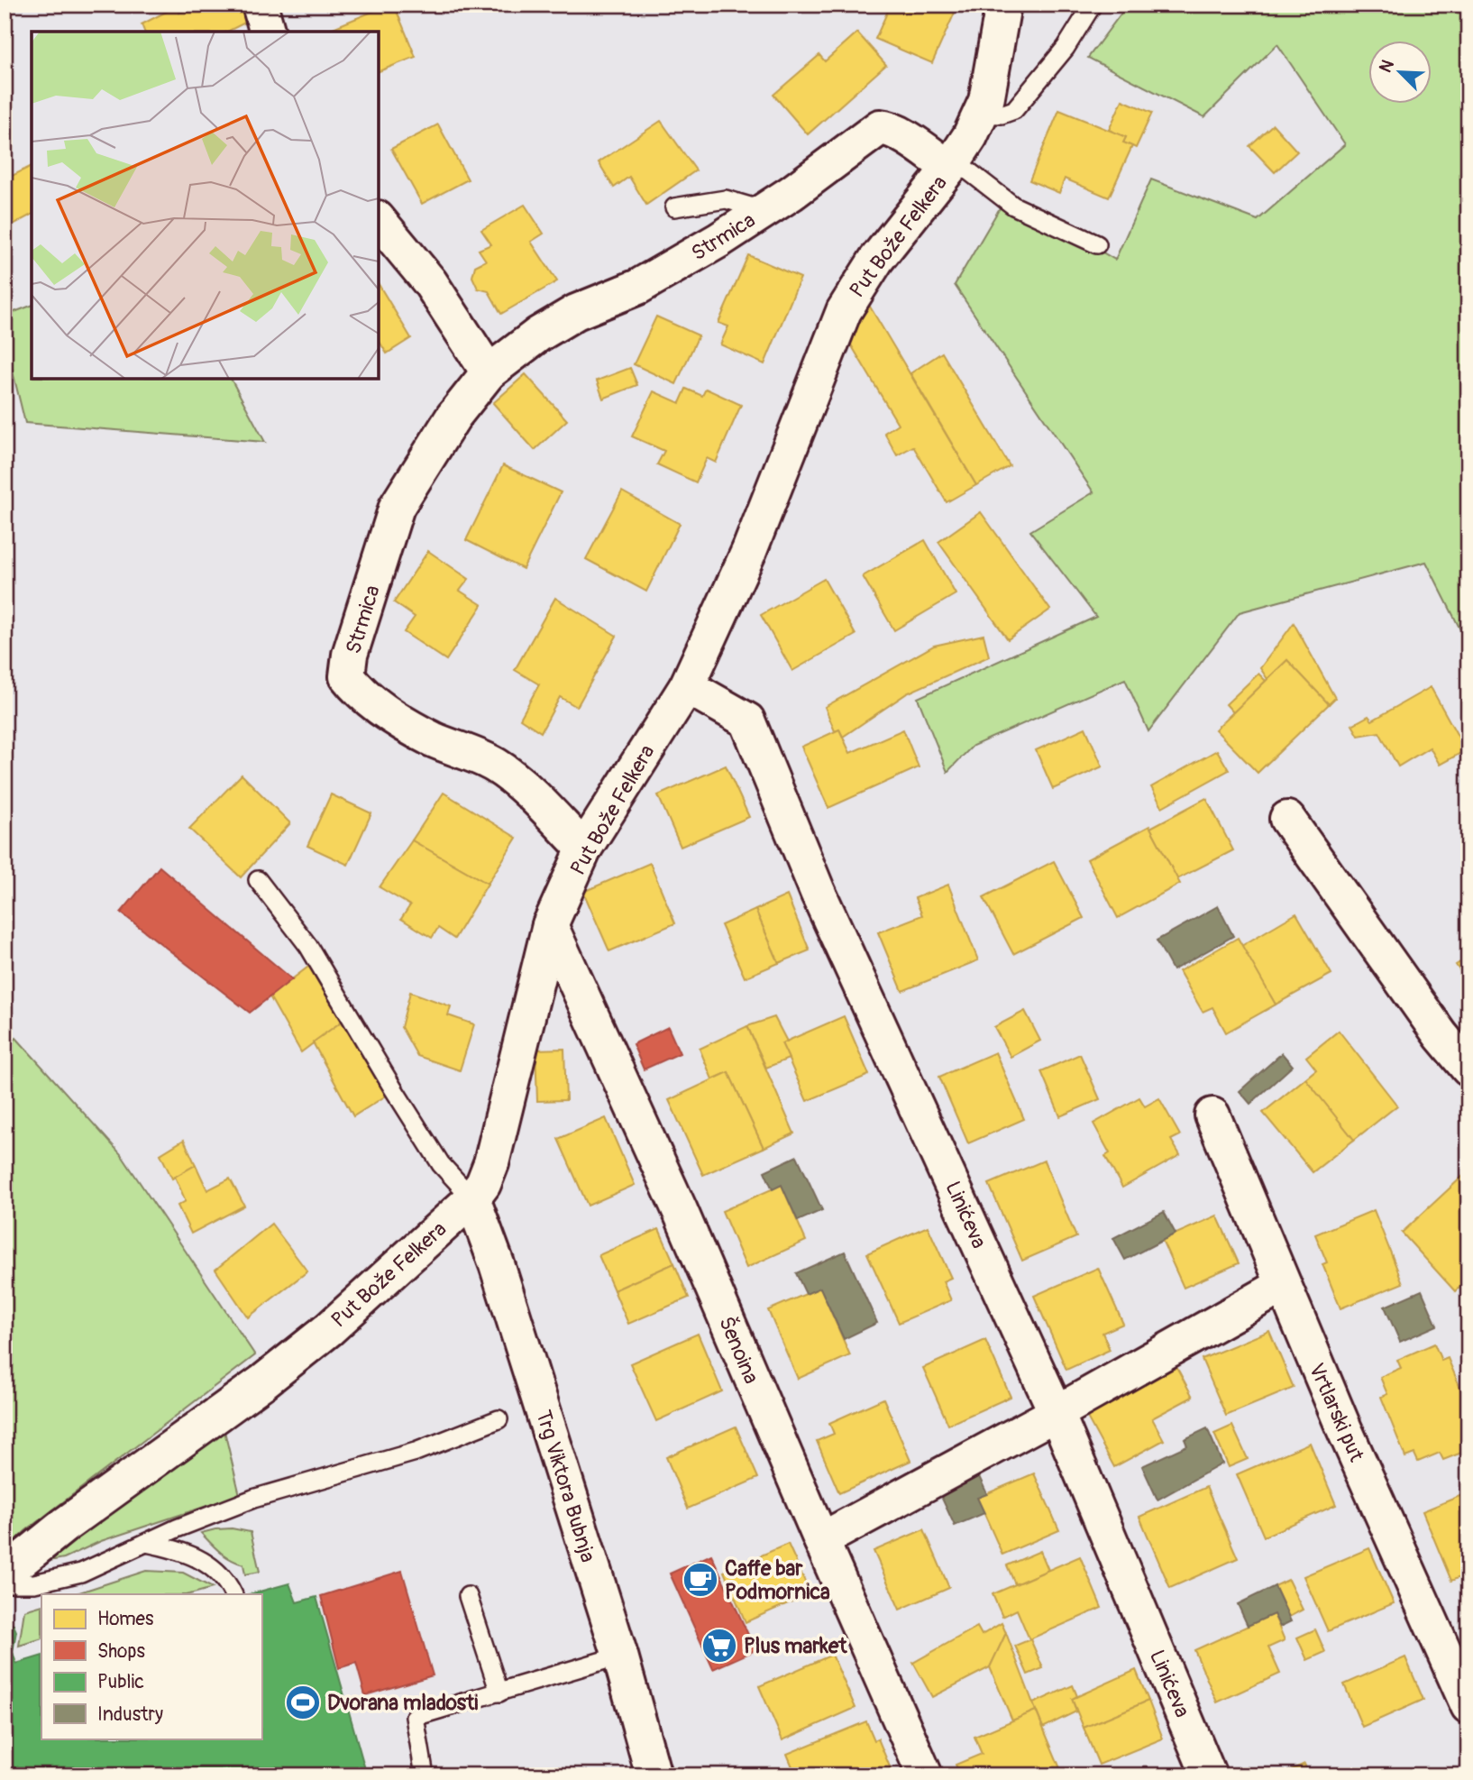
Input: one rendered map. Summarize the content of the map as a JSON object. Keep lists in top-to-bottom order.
{
  "streets": {
    "street": [
      "Strmica",
      "Put Bože Felkera",
      "Linićeva",
      "Šenoina",
      "Vrtlarski put",
      "Trg Viktora Bubnja"
    ]
  },
  "crossings": [
    ["Strmica", "Put Bože Felkera"],
    ["Put Bože Felkera", "Linićeva"],
    ["Put Bože Felkera", "Šenoina"],
    ["Put Bože Felkera", "Trg Viktora Bubnja"]
  ],
  "places": {
    "cafe": ["Caffe bar Podmornica"],
    "supermarket": ["Plus market"],
    "sports": ["Dvorana mladosti"]
  },
  "legend": [
    "Homes",
    "Shops",
    "Public",
    "Industry"
  ],
  "north": "top left"
}
